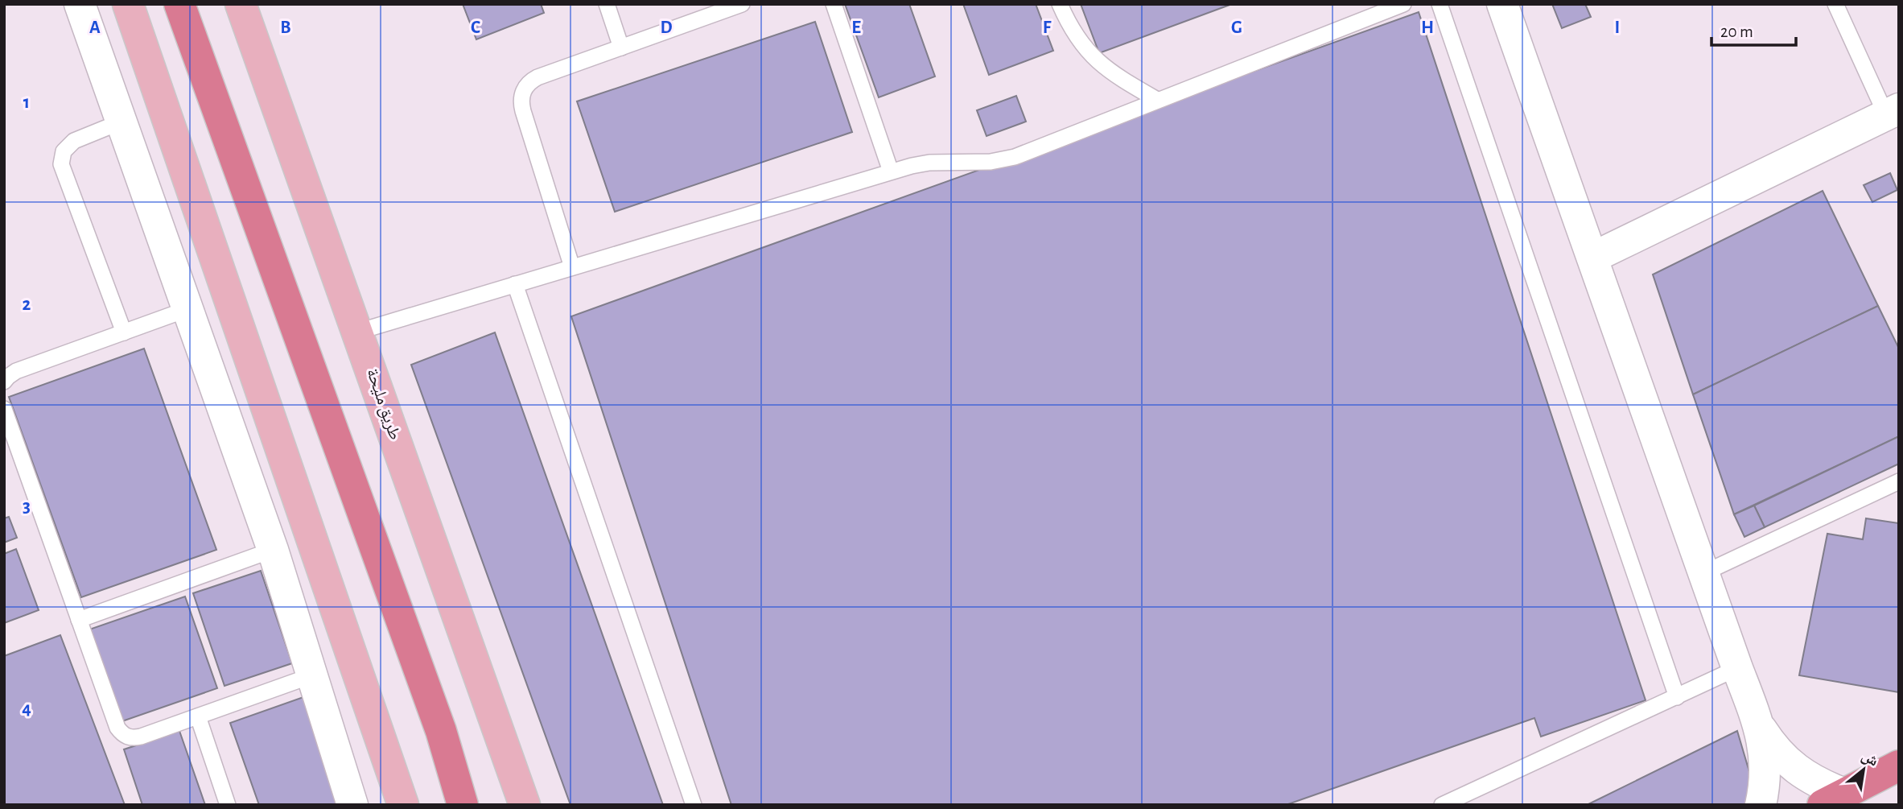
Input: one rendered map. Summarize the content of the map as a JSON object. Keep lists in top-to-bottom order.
{
  "streets": {
    "main road": ["طريق مليحة"]
  },
  "scale_bar": "20 m",
  "north": "top right",
  "grid": {
    "columns": [
      "A",
      "B",
      "C",
      "D",
      "E",
      "F",
      "G",
      "H",
      "I"
    ],
    "rows": [
      "1",
      "2",
      "3",
      "4"
    ]
  }
}
